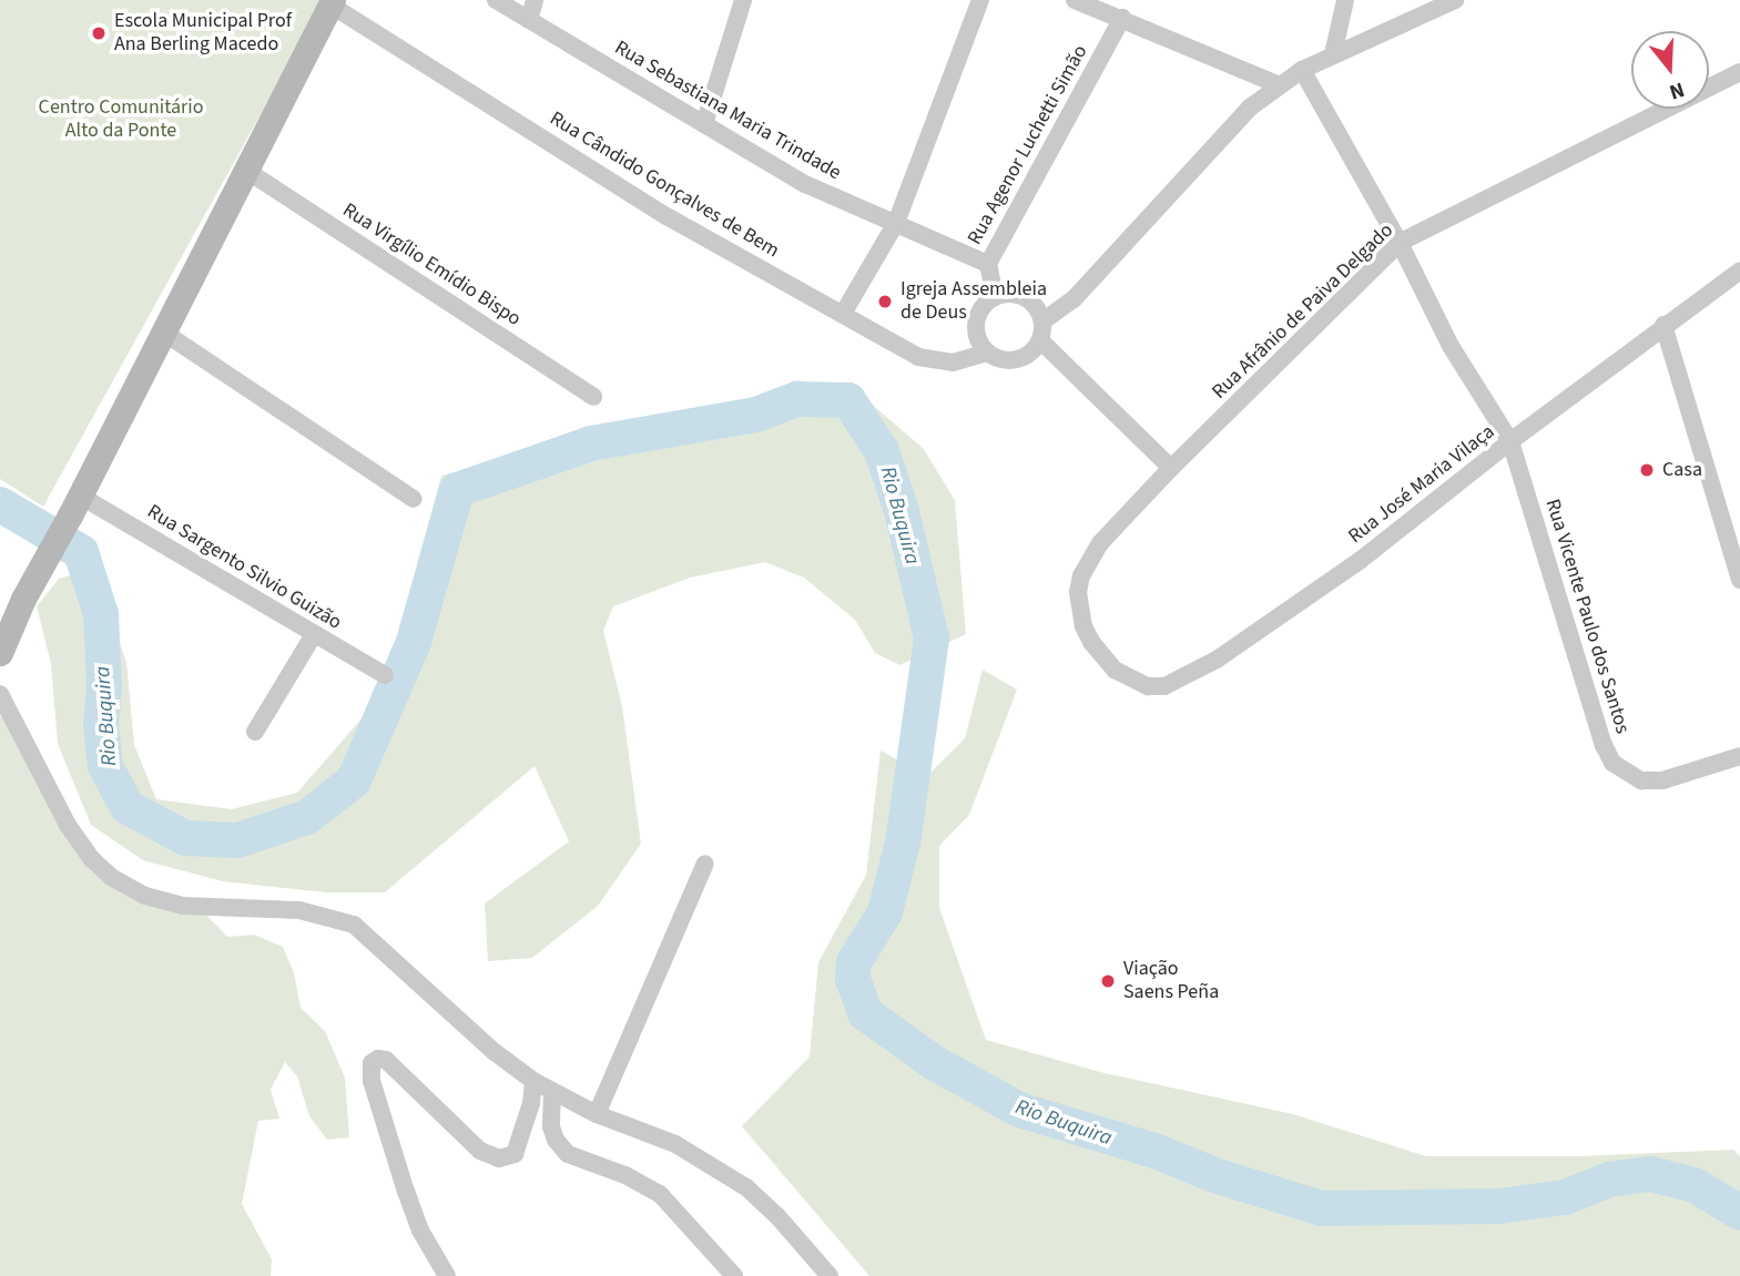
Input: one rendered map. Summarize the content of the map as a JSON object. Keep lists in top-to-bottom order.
{
  "streets": {
    "street": [
      "Rua Sebastiana Maria Trindade",
      "Rua Agenor Luchetti Simão",
      "Rua Cândido Gonçalves de Bem",
      "Rua Virgílio Emídio Bispo",
      "Rua Afrânio de Paiva Delgado",
      "Rua José Maria Vilaça",
      "Rua Sargento Silvio Guizão",
      "Rua Vicente Paulo dos Santos"
    ]
  },
  "crossings": [
    ["Rua Sebastiana Maria Trindade", "Rua Agenor Luchetti Simão"],
    ["Rua Agenor Luchetti Simão", "Rua Cândido Gonçalves de Bem"],
    ["Rua Afrânio de Paiva Delgado", "Rua José Maria Vilaça"],
    ["Rua Afrânio de Paiva Delgado", "Rua Vicente Paulo dos Santos"],
    ["Rua José Maria Vilaça", "Rua Vicente Paulo dos Santos"]
  ],
  "water": ["Rio Buquira"],
  "parks": ["Centro Comunitário Alto da Ponte"],
  "places": [
    "Escola Municipal Prof Ana Berling Macedo",
    "Igreja Assembleia de Deus",
    "Casa",
    "Viação Saens Peña"
  ],
  "north": "bottom"
}
